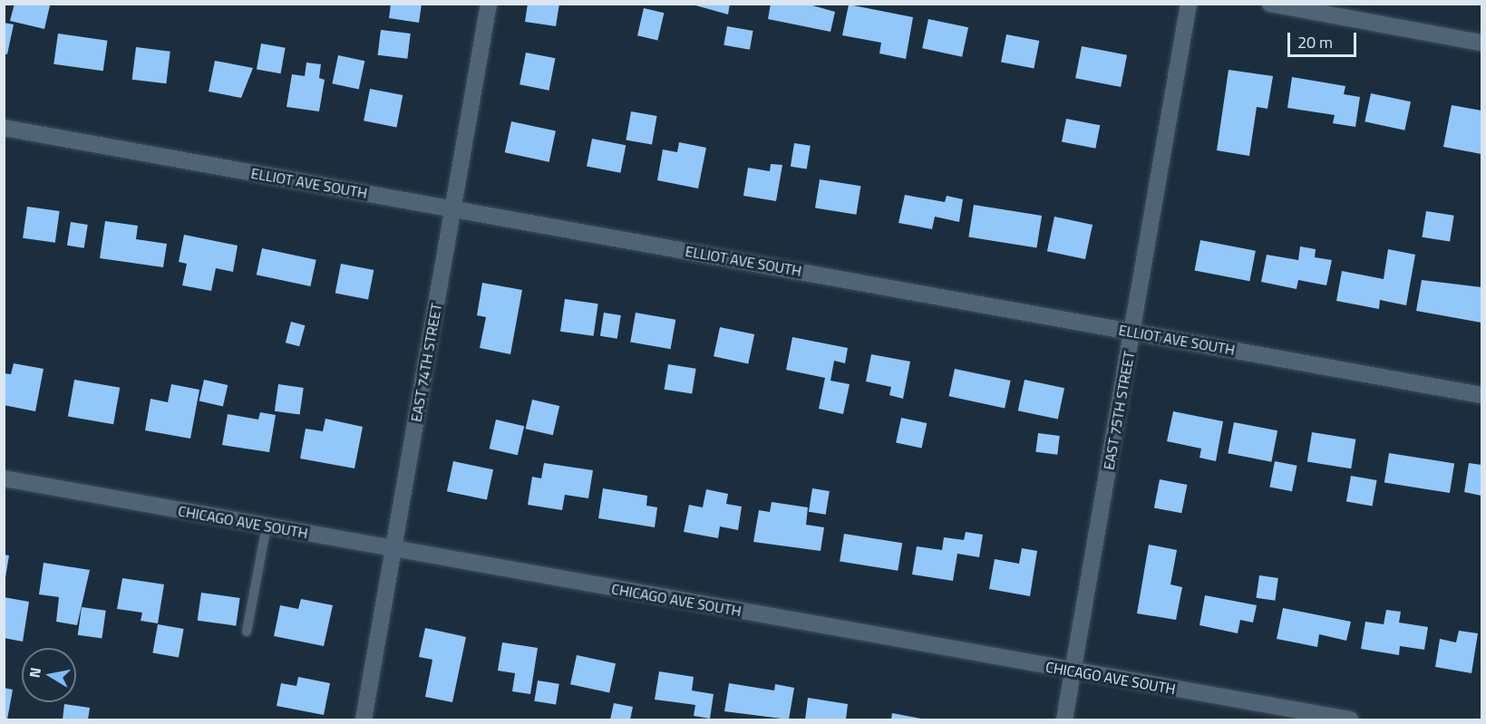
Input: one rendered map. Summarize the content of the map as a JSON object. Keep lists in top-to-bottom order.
{
  "streets": {
    "street": [
      "ELLIOT AVE SOUTH",
      "EAST 74TH STREET",
      "EAST 75TH STREET",
      "CHICAGO AVE SOUTH"
    ]
  },
  "crossings": [
    ["ELLIOT AVE SOUTH", "EAST 74TH STREET"],
    ["ELLIOT AVE SOUTH", "EAST 75TH STREET"],
    ["EAST 74TH STREET", "CHICAGO AVE SOUTH"],
    ["EAST 75TH STREET", "CHICAGO AVE SOUTH"]
  ],
  "scale_bar": "20 m",
  "north": "left"
}
